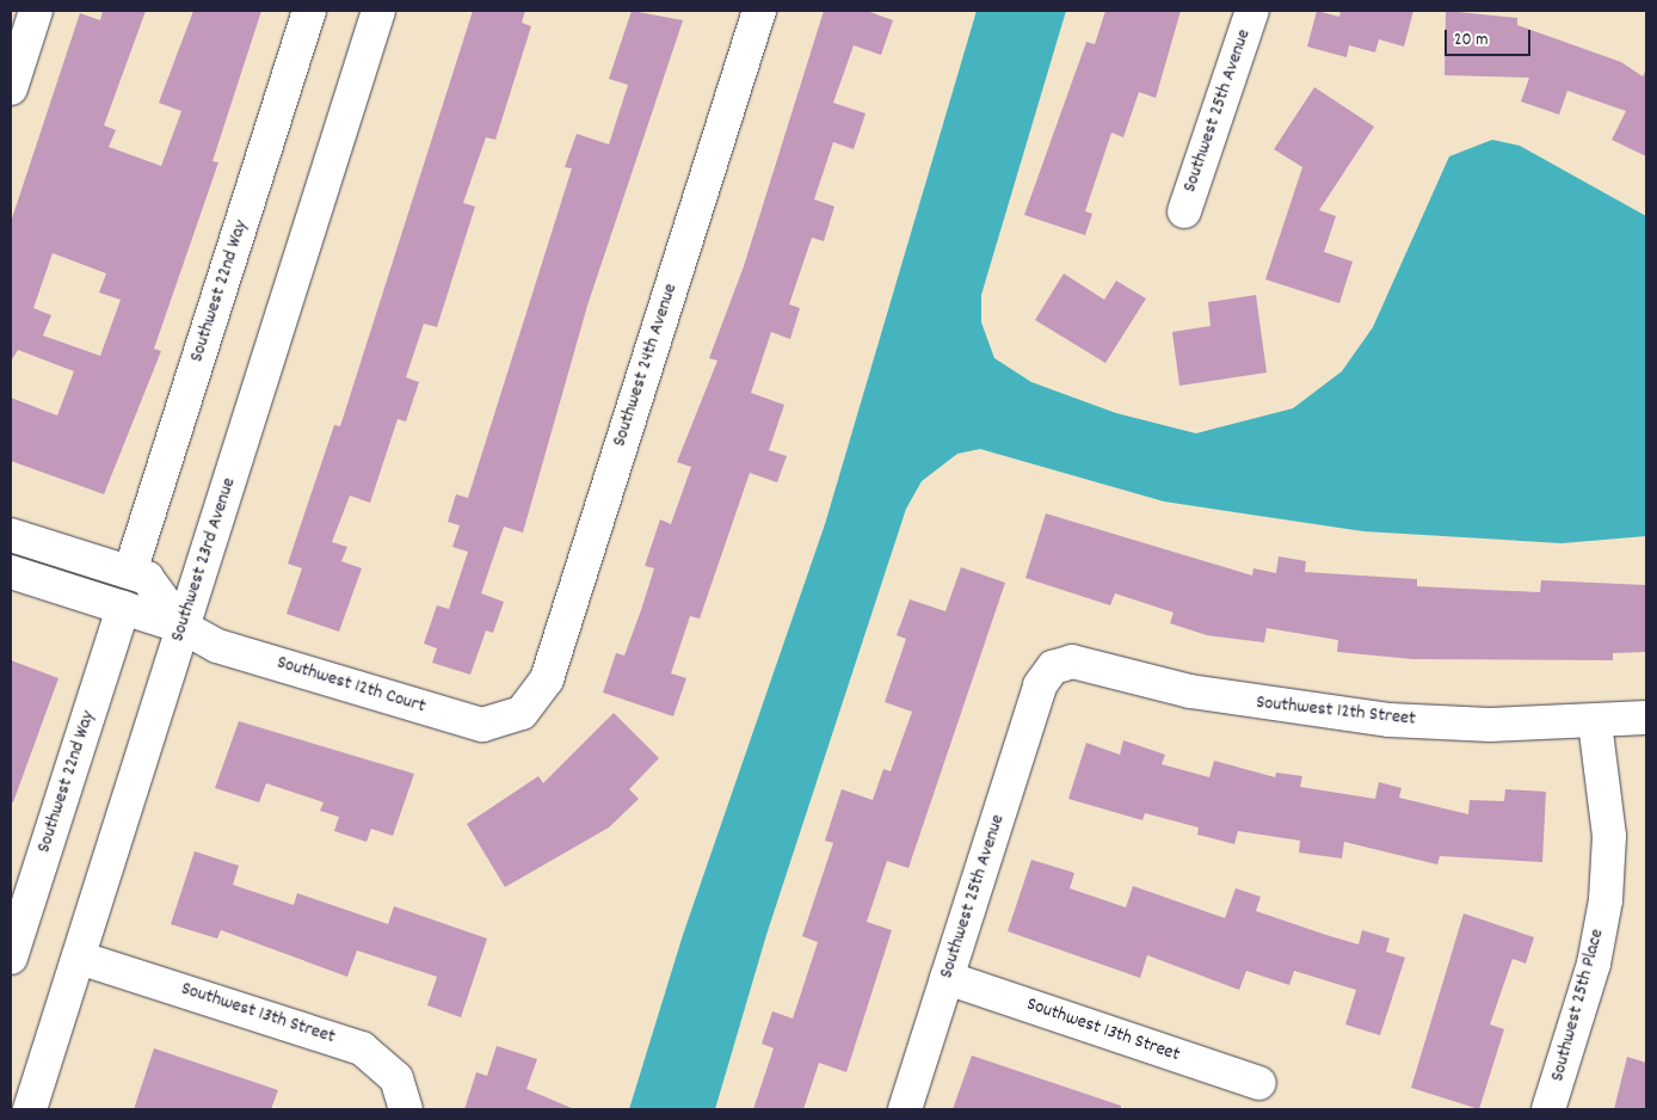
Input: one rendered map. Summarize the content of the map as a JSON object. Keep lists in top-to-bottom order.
{
  "streets": {
    "street": [
      "Southwest 25th Avenue",
      "Southwest 22nd Way",
      "Southwest 24th Avenue",
      "Southwest 23rd Avenue",
      "Southwest 12th Court",
      "Southwest 12th Street",
      "Southwest 25th Place",
      "Southwest 13th Street"
    ]
  },
  "crossings": [
    ["Southwest 25th Avenue", "Southwest 12th Street"],
    ["Southwest 25th Avenue", "Southwest 13th Street"],
    ["Southwest 24th Avenue", "Southwest 12th Court"],
    ["Southwest 23rd Avenue", "Southwest 12th Court"],
    ["Southwest 23rd Avenue", "Southwest 13th Street"],
    ["Southwest 12th Street", "Southwest 25th Place"]
  ],
  "scale_bar": "20 m"
}
